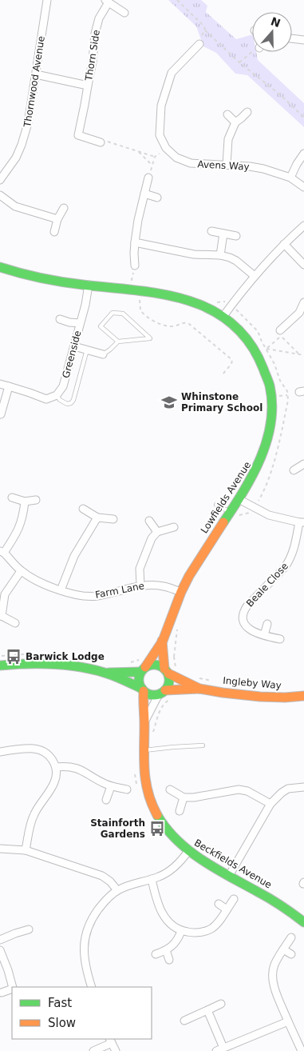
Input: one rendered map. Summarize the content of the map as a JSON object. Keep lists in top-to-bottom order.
{
  "streets": {
    "street": [
      "Thorn Side",
      "Thornwood Avenue",
      "Avens Way",
      "Greenside",
      "Lowfields Avenue",
      "Beale Close",
      "Farm Lane",
      "Ingleby Way",
      "Beckfields Avenue"
    ]
  },
  "crossings": [
    ["Thorn Side", "Thornwood Avenue"],
    ["Greenside", "Lowfields Avenue"],
    ["Lowfields Avenue", "Farm Lane"],
    ["Lowfields Avenue", "Ingleby Way"],
    ["Lowfields Avenue", "Beckfields Avenue"],
    ["Ingleby Way", "Beckfields Avenue"]
  ],
  "places": {
    "school or university": ["Whinstone Primary School"],
    "bus stop": ["Barwick Lodge", "Stainforth Gardens"]
  },
  "legend": ["Fast", "Slow"],
  "north": "top"
}
